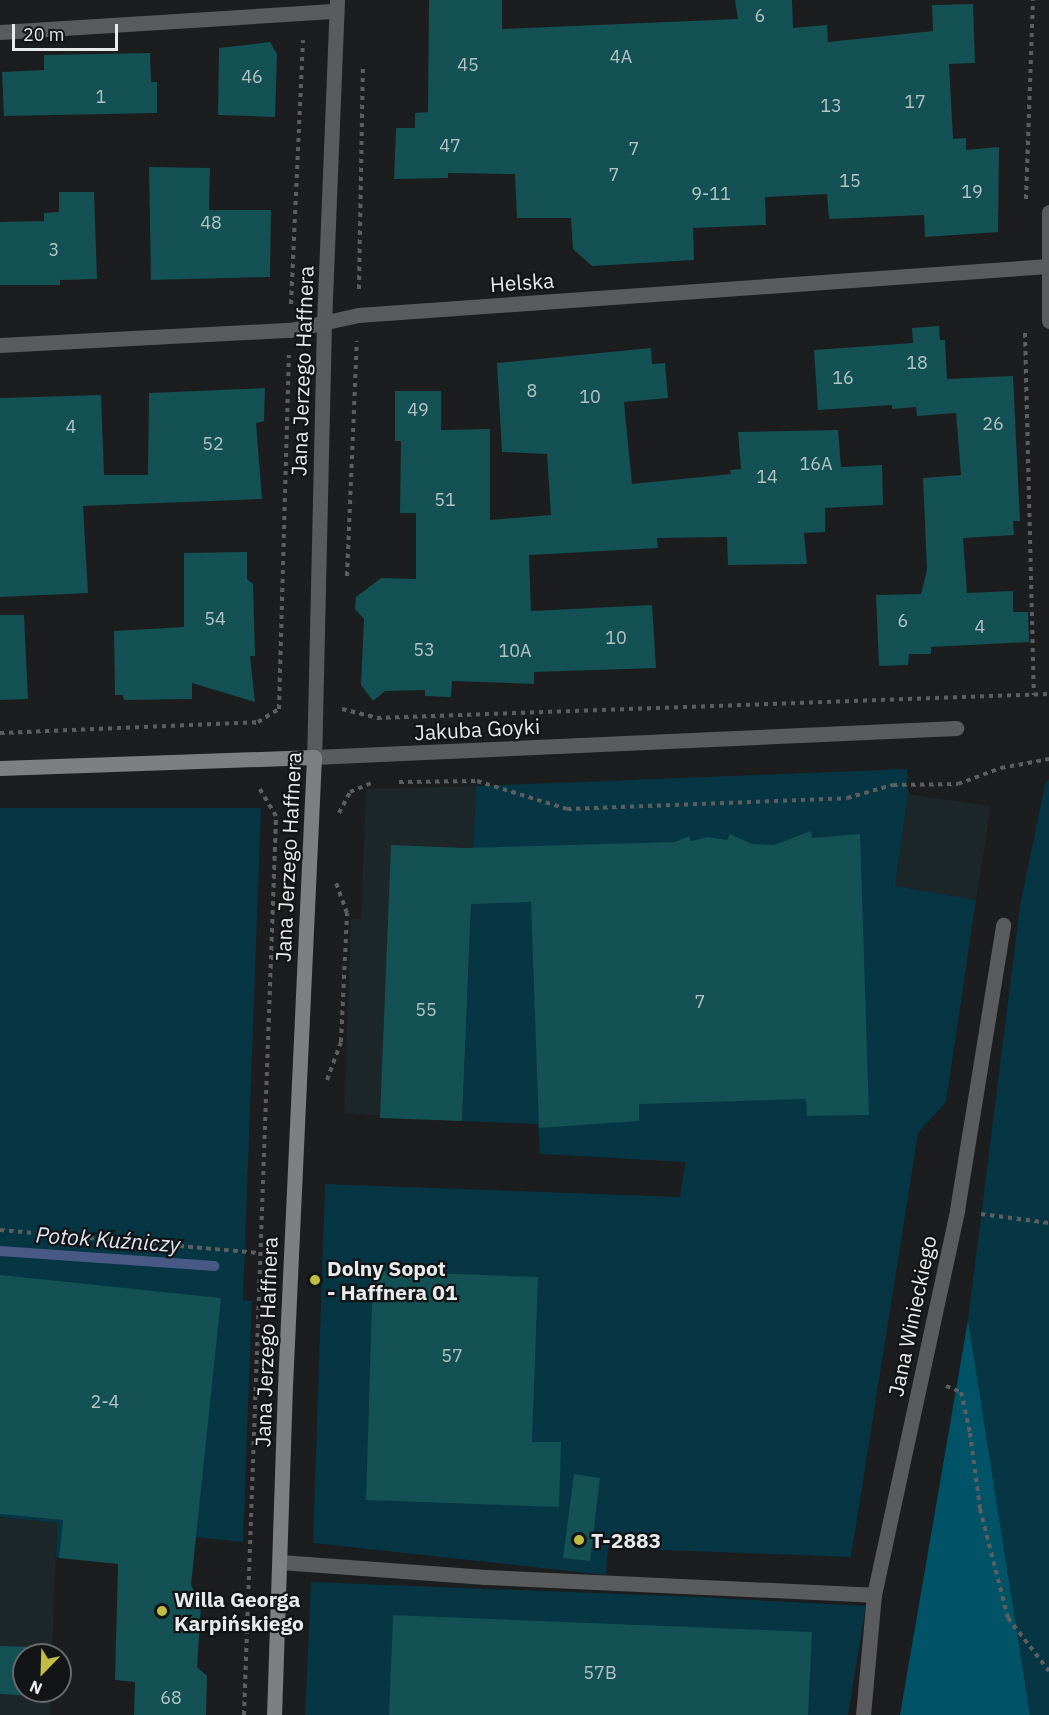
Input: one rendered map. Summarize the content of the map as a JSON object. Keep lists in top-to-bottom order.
{
  "streets": {
    "street": [
      "Helska",
      "Jana Jerzego Haffnera",
      "Jakuba Goyki",
      "Jana Winieckiego"
    ]
  },
  "crossings": [
    ["Helska", "Jana Jerzego Haffnera"],
    ["Jana Jerzego Haffnera", "Jakuba Goyki"]
  ],
  "water": ["Potok Kuźniczy"],
  "places": ["Dolny Sopot - Haffnera 01", "T-2883", "Willa Georga Karpińskiego"],
  "house_numbers": [
    "6",
    "4A",
    "45",
    "46",
    "1",
    "17",
    "13",
    "47",
    "7",
    "7",
    "15",
    "19",
    "9-11",
    "48",
    "3",
    "18",
    "16",
    "8",
    "10",
    "49",
    "26",
    "4",
    "52",
    "16A",
    "14",
    "51",
    "54",
    "6",
    "4",
    "10",
    "53",
    "10A",
    "7",
    "55",
    "57",
    "2-4",
    "57B",
    "68"
  ],
  "scale_bar": "20 m",
  "north": "bottom left"
}
